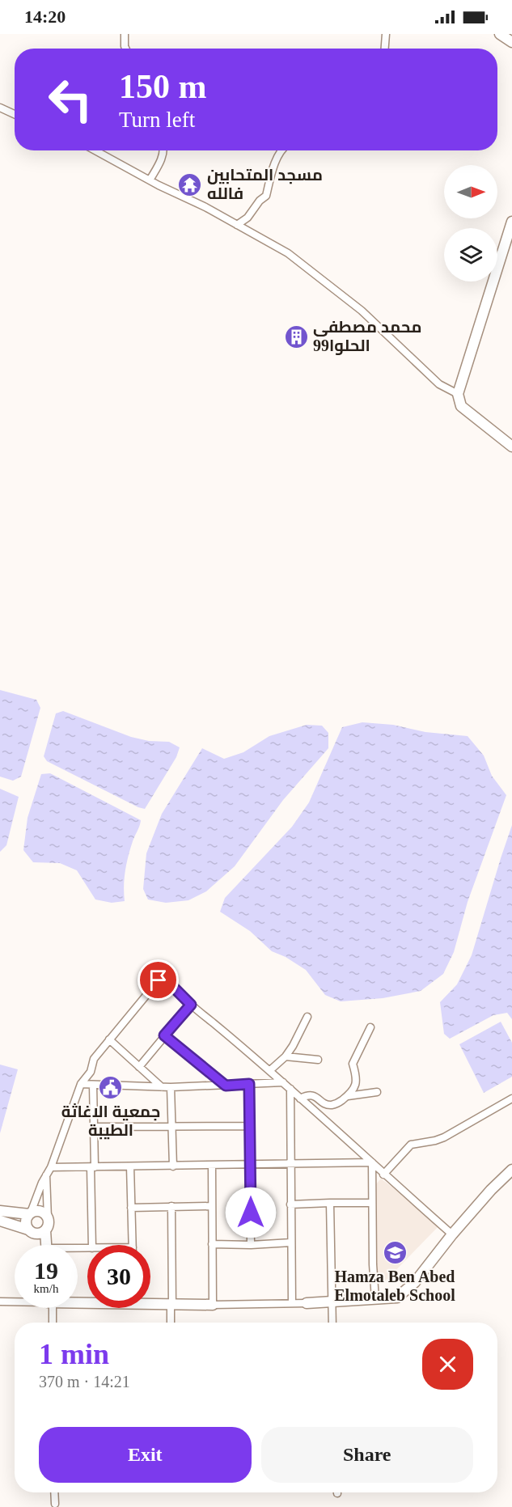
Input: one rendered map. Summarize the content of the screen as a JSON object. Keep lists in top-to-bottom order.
{
  "places": {
    "temple": ["مسجد المتحابين فالله"],
    "building": ["محمد مصطفى الحلوا99"],
    "public building": ["جمعية الاغاثة الطيبة"],
    "school or university": ["Hamza Ben Abed Elmotaleb School"]
  },
  "north": "right",
  "page": {
    "status": "14:20",
    "turn": ["150 m", "Turn left"],
    "speed": "19 km/h",
    "limit": "30",
    "heading": ["1 min", "370 m · 14:21"],
    "buttons": ["Exit", "Share"]
  }
}
